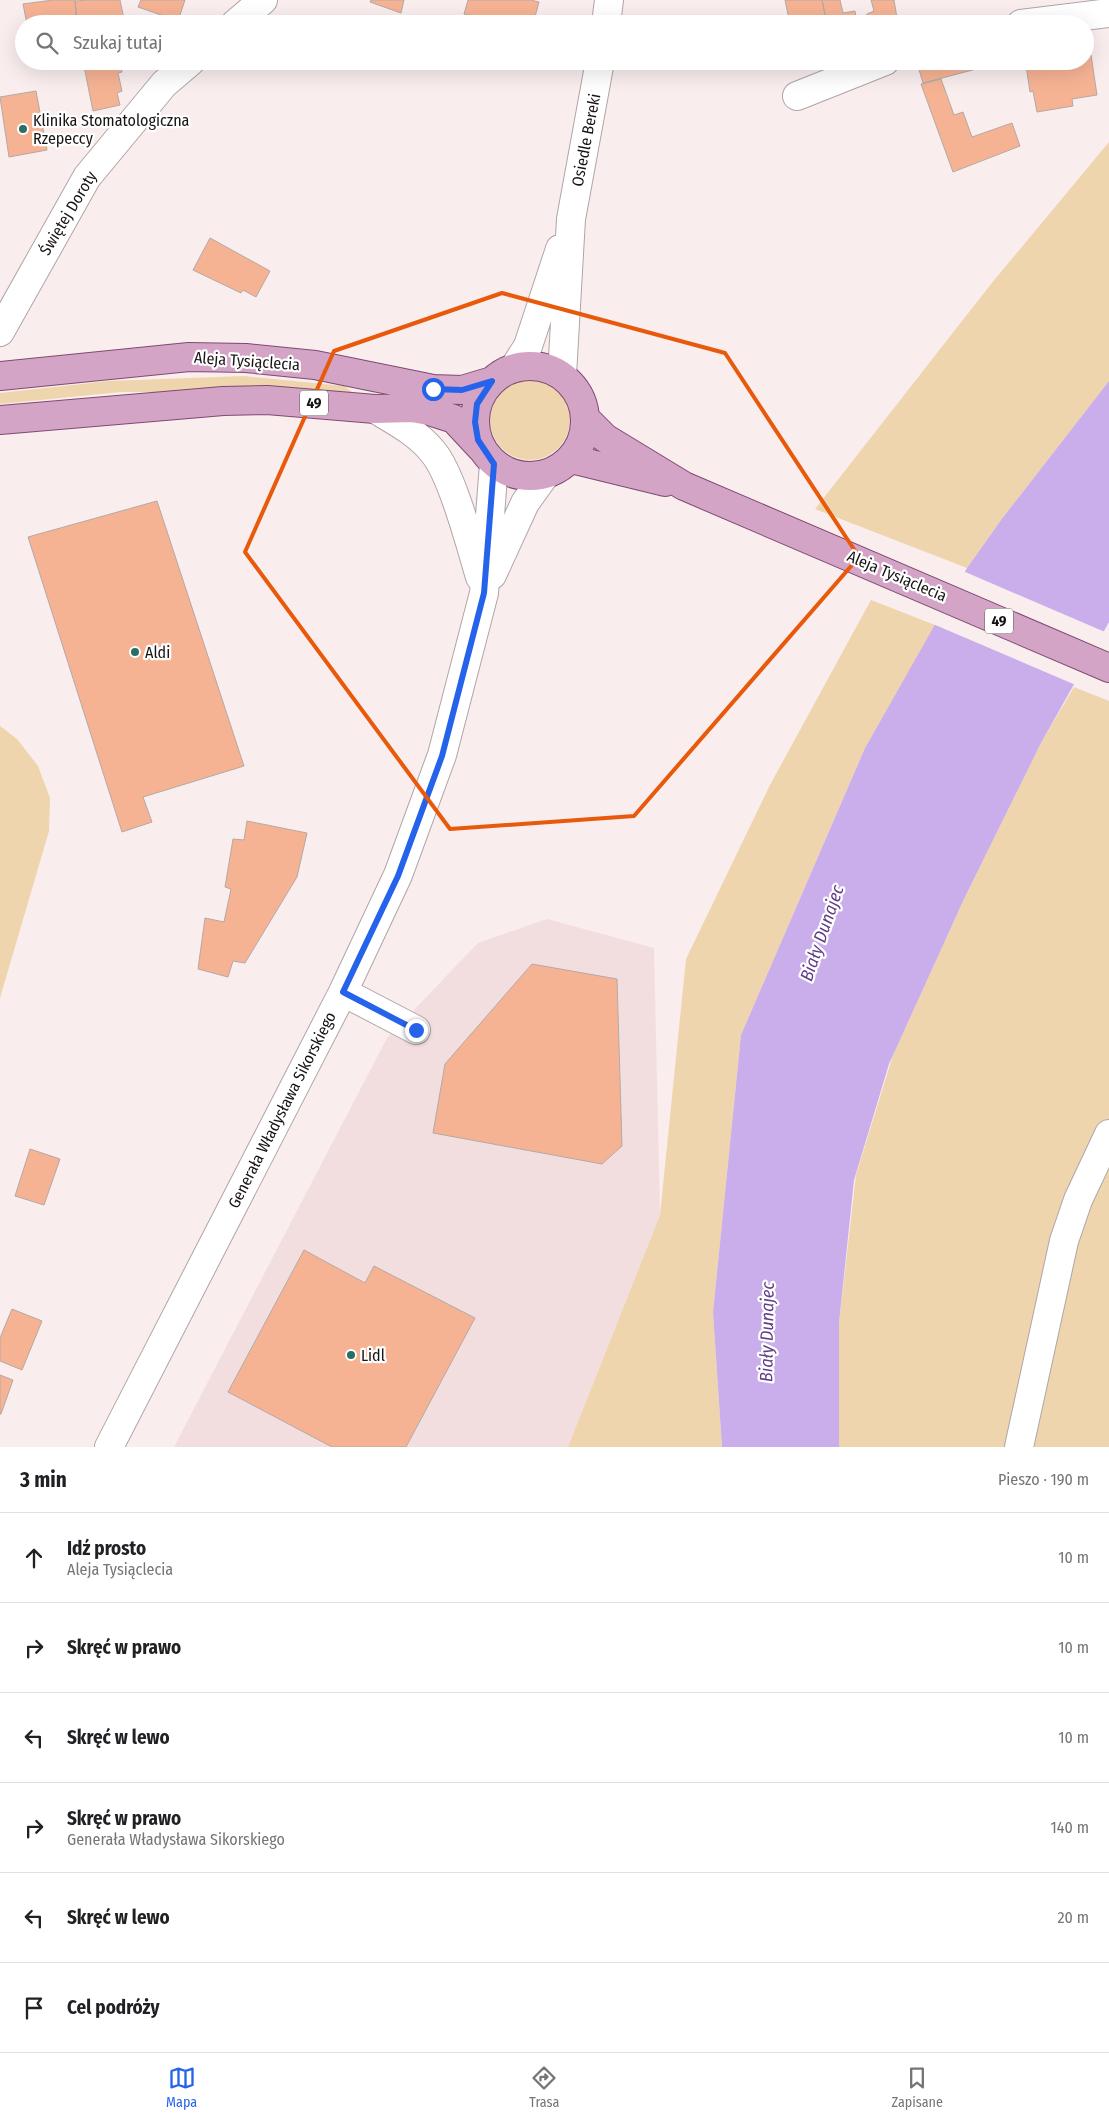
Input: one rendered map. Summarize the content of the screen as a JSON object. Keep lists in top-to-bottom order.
{
  "streets": {
    "main road": ["Aleja Tysiąclecia", "49"],
    "street": ["Osiedle Bereki", "Świętej Doroty", "Generała Władysława Sikorskiego"]
  },
  "crossings": [
    ["Aleja Tysiąclecia", "49"],
    ["Aleja Tysiąclecia", "Generała Władysława Sikorskiego"],
    ["49", "Generała Władysława Sikorskiego"]
  ],
  "water": ["Biały Dunajec"],
  "places": ["Klinika Stomatologiczna Rzepeccy", "Aldi", "Lidl"],
  "page": {
    "search": "Szukaj tutaj",
    "heading": ["3 min", "Pieszo · 190 m"],
    "list": [
      ["Idź prosto", "Aleja Tysiąclecia", "10 m"],
      ["Skręć w prawo", "10 m"],
      ["Skręć w lewo", "10 m"],
      ["Skręć w prawo", "Generała Władysława Sikorskiego", "140 m"],
      ["Skręć w lewo", "20 m"],
      "Cel podróży"
    ],
    "nav": ["Mapa", "Trasa", "Zapisane"]
  }
}
